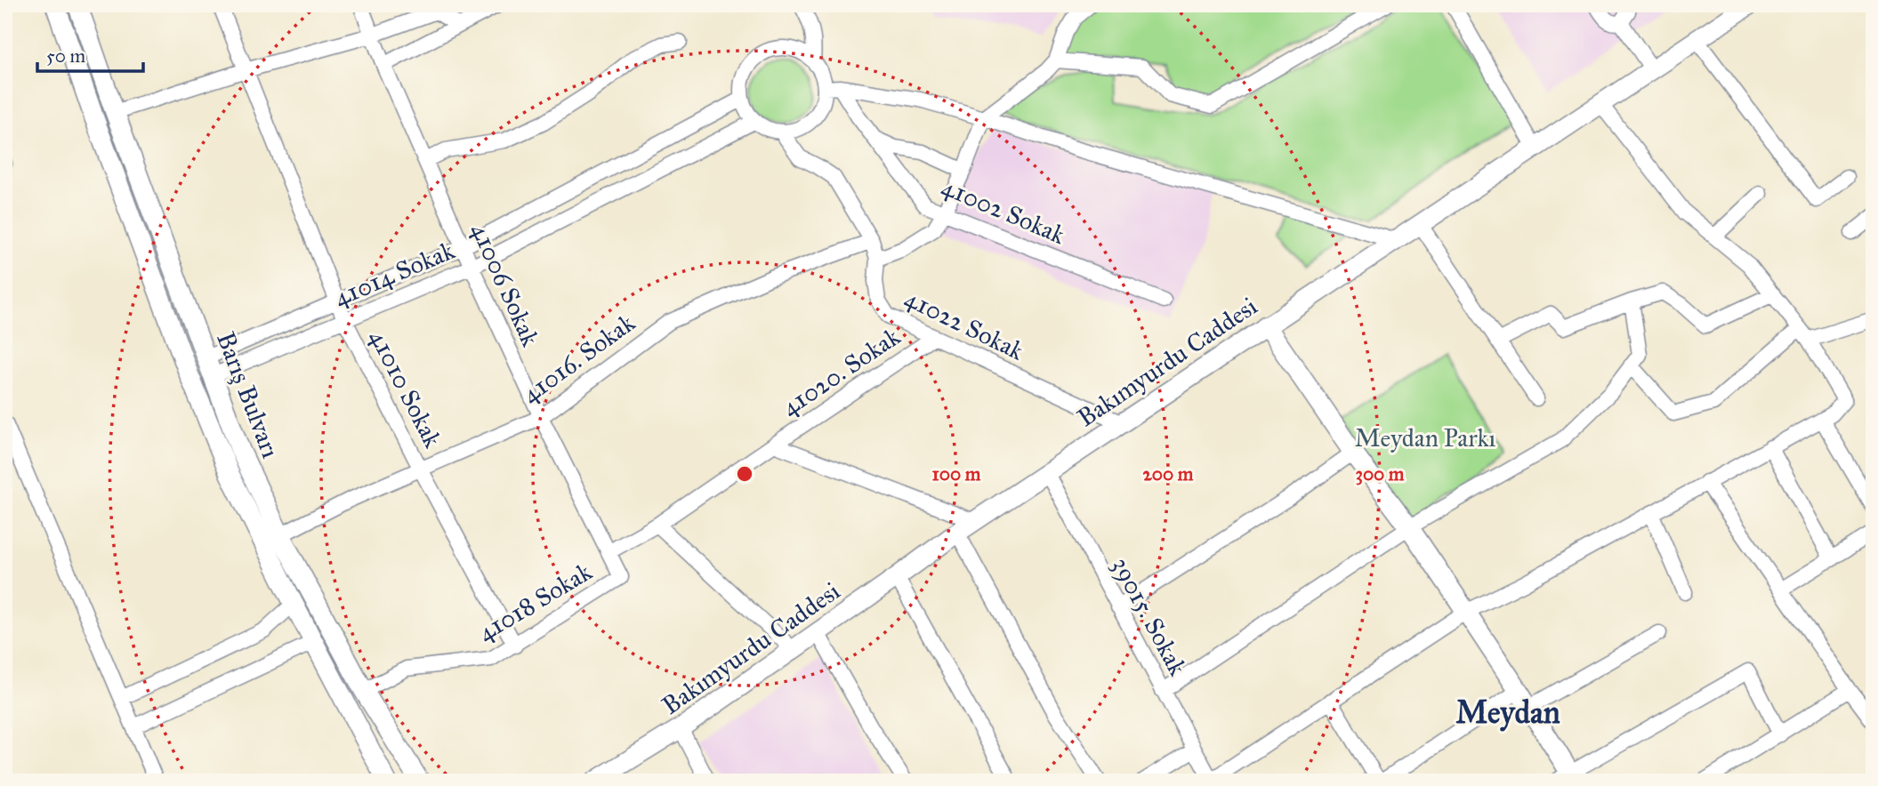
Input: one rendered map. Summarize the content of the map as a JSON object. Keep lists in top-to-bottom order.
{
  "streets": {
    "main road": ["Bakımyurdu Caddesi", "Barış Bulvarı"],
    "street": [
      "41002 Sokak",
      "41014 Sokak",
      "41006 Sokak",
      "41022 Sokak",
      "41016. Sokak",
      "41020. Sokak",
      "41010 Sokak",
      "41018 Sokak",
      "39015. Sokak"
    ]
  },
  "crossings": [
    ["41014 Sokak", "41006 Sokak"],
    ["41014 Sokak", "41022 Sokak"],
    ["41014 Sokak", "41010 Sokak"],
    ["41014 Sokak", "Barış Bulvarı"],
    ["41006 Sokak", "41016. Sokak"],
    ["41006 Sokak", "41018 Sokak"],
    ["41022 Sokak", "41016. Sokak"],
    ["41022 Sokak", "Bakımyurdu Caddesi"],
    ["41022 Sokak", "41020. Sokak"],
    ["41016. Sokak", "41010 Sokak"],
    ["41016. Sokak", "Barış Bulvarı"],
    ["Bakımyurdu Caddesi", "39015. Sokak"],
    ["41020. Sokak", "41018 Sokak"],
    ["41010 Sokak", "41018 Sokak"],
    ["Barış Bulvarı", "41018 Sokak"]
  ],
  "districts": ["Meydan"],
  "parks": ["Meydan Parkı"],
  "scale_bar": "50 m",
  "rings": ["100 m", "200 m", "300 m"]
}
